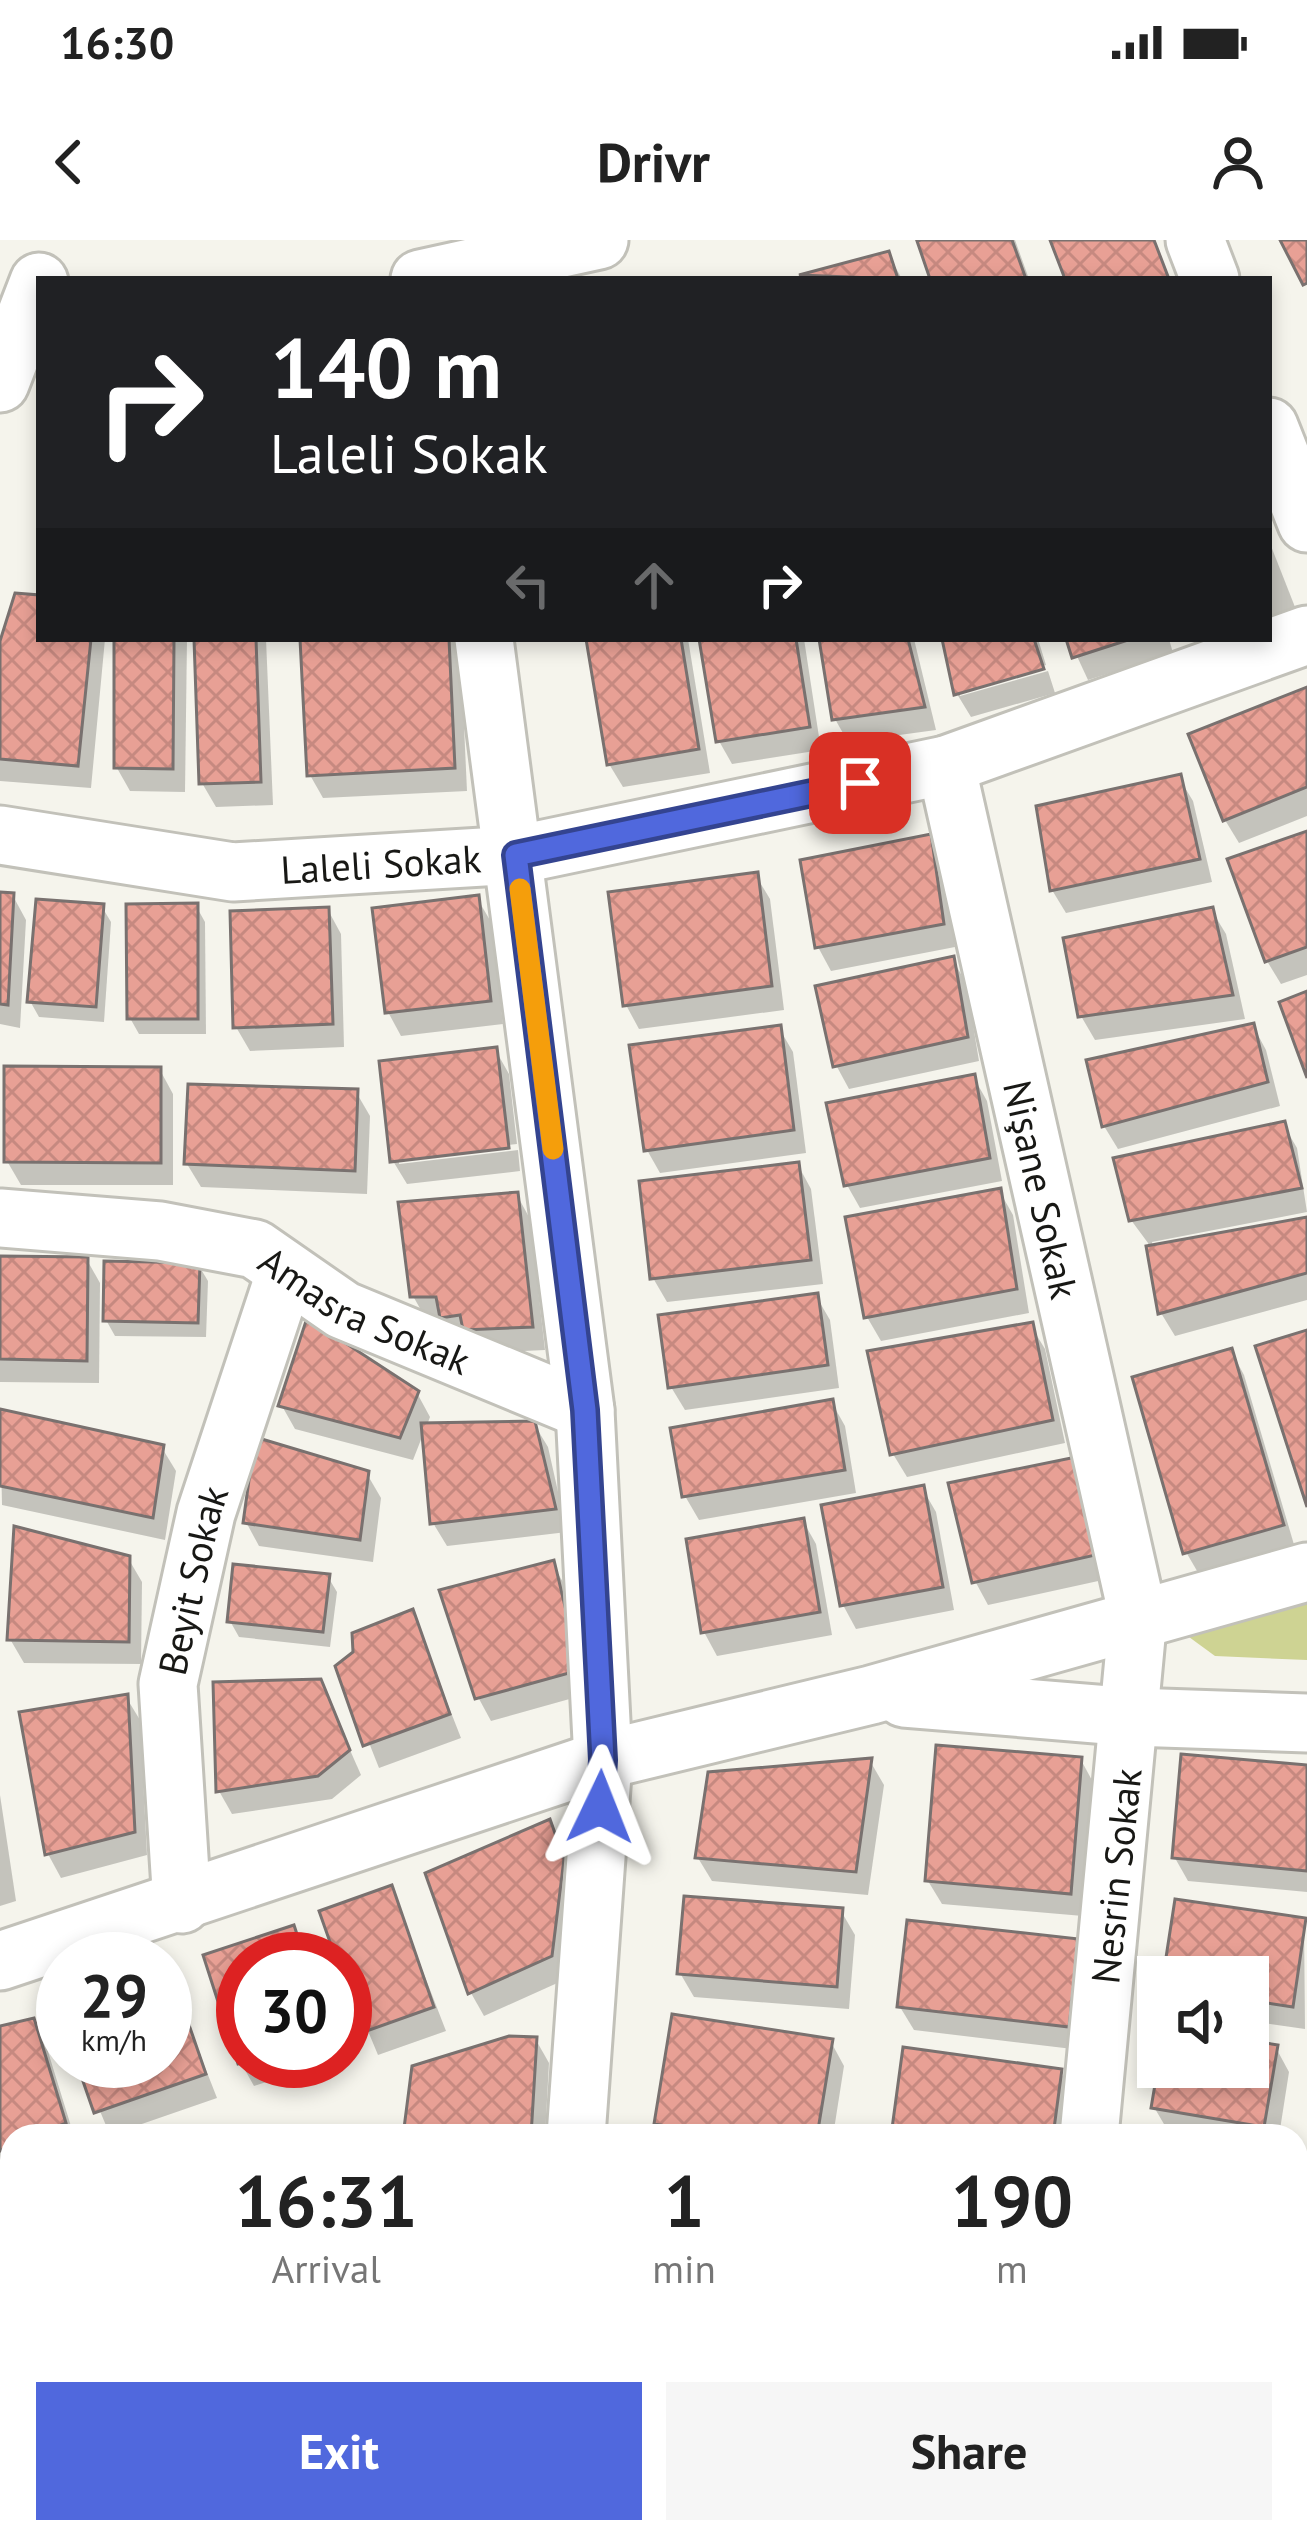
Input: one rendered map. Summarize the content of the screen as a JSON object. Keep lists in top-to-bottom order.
{
  "streets": {
    "street": [
      "Laleli Sokak",
      "Nişane Sokak",
      "Amasra Sokak",
      "Beyit Sokak",
      "Nesrin Sokak"
    ]
  },
  "crossings": [
    ["Laleli Sokak", "Nişane Sokak"],
    ["Nişane Sokak", "Nesrin Sokak"],
    ["Amasra Sokak", "Beyit Sokak"]
  ],
  "page": {
    "status": "16:30",
    "header": "Drivr",
    "turn": ["140 m", "Laleli Sokak"],
    "speed": "29 km/h",
    "limit": "30",
    "eta": [
      "16:31",
      "Arrival",
      "1",
      "min",
      "190",
      "m"
    ],
    "buttons": ["Exit", "Share"]
  }
}
